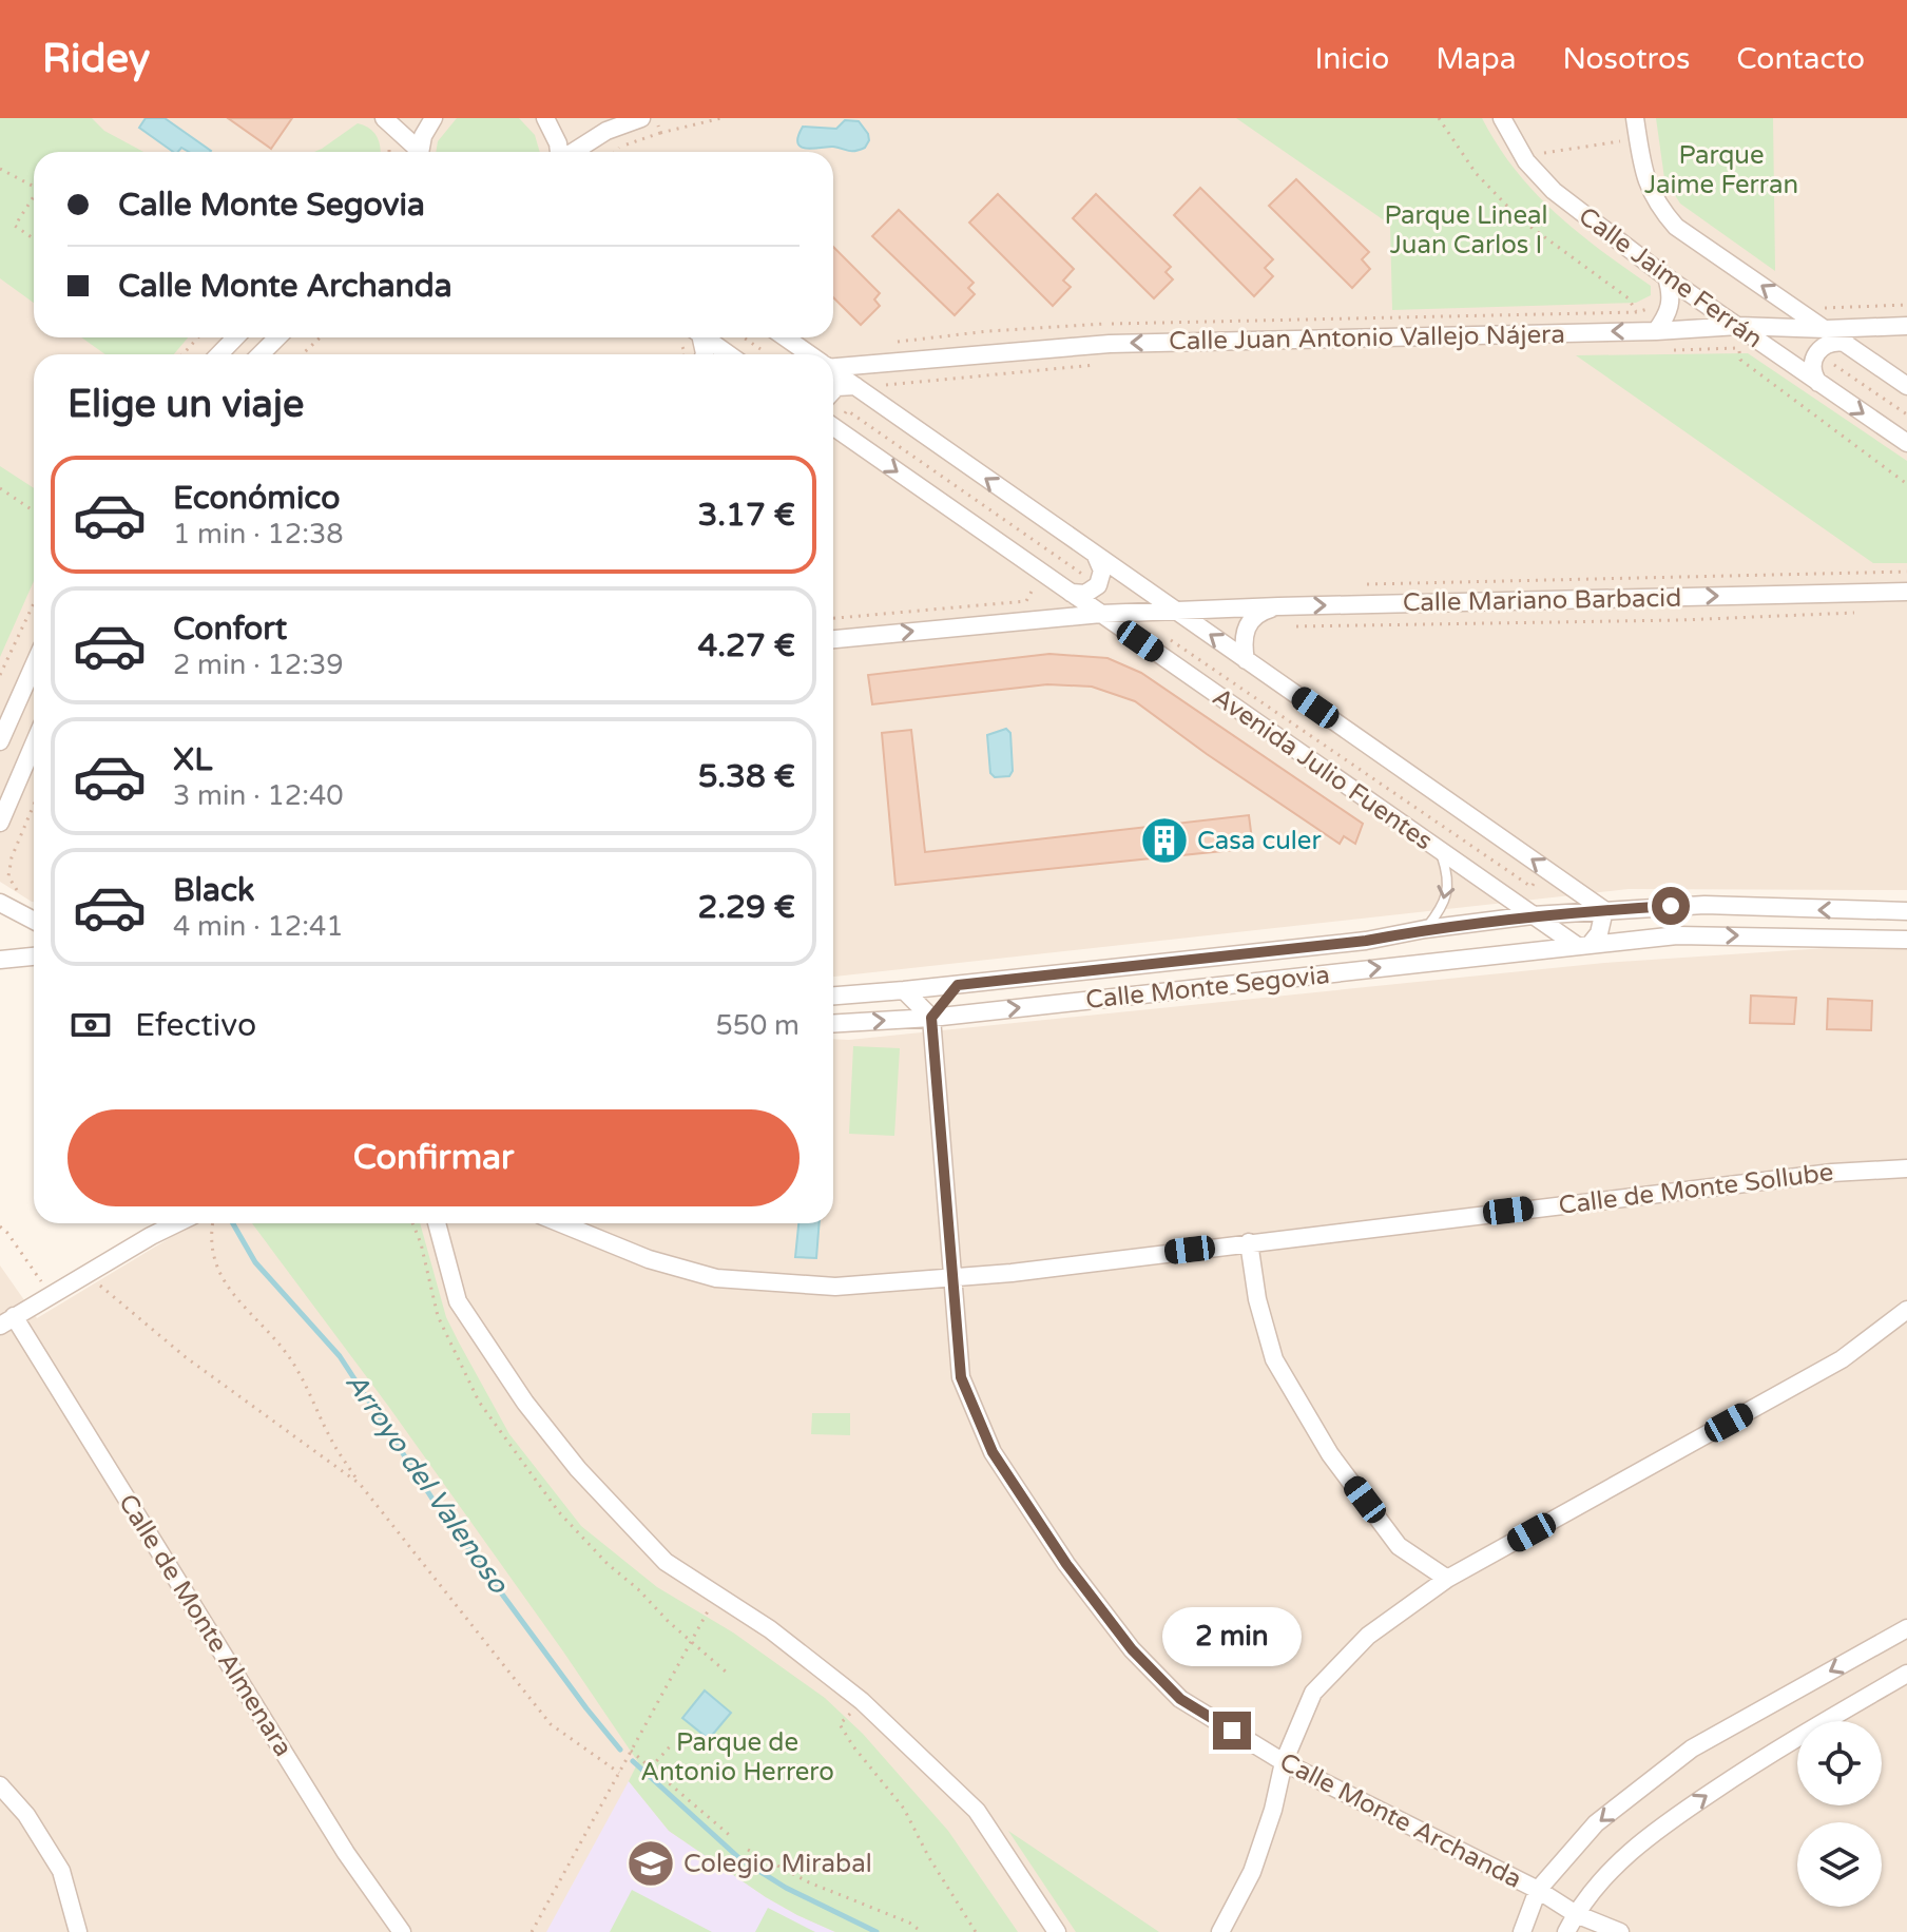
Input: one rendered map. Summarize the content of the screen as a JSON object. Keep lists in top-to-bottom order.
{
  "streets": {
    "street": [
      "Calle Jaime Ferrán",
      "Calle Juan Antonio Vallejo Nájera",
      "Calle Mariano Barbacid",
      "Avenida Julio Fuentes",
      "Calle Monte Segovia",
      "Calle de Monte Sollube",
      "Calle de Monte Almenara",
      "Calle Monte Archanda"
    ]
  },
  "crossings": [
    ["Calle Jaime Ferrán", "Calle Juan Antonio Vallejo Nájera"],
    ["Calle Mariano Barbacid", "Avenida Julio Fuentes"],
    ["Avenida Julio Fuentes", "Calle Monte Segovia"],
    ["Calle Monte Segovia", "Calle Monte Archanda"],
    ["Calle de Monte Sollube", "Calle Monte Archanda"]
  ],
  "one_way": ["Calle Juan Antonio Vallejo Nájera", "Calle Mariano Barbacid"],
  "water": ["Arroyo del Valenoso"],
  "parks": ["Parque Jaime Ferran", "Parque Lineal Juan Carlos I", "Parque de Antonio Herrero"],
  "places": {
    "building": ["Casa culer"],
    "school or university": ["Colegio Mirabal"]
  },
  "page": {
    "header": "Ridey",
    "nav": [
      "Inicio",
      "Mapa",
      "Nosotros",
      "Contacto"
    ],
    "banner": ["Calle Monte Segovia", "Calle Monte Archanda"],
    "heading": "Elige un viaje",
    "list": [
      {
        "name": "Económico",
        "note": "1 min · 12:38",
        "value": "3.17 €"
      },
      {
        "name": "Confort",
        "note": "2 min · 12:39",
        "value": "4.27 €"
      },
      {
        "name": "XL",
        "note": "3 min · 12:40",
        "value": "5.38 €"
      },
      {
        "name": "Black",
        "note": "4 min · 12:41",
        "value": "2.29 €"
      }
    ],
    "pay": ["Efectivo", "550 m"],
    "buttons": "Confirmar",
    "bubble": "2 min"
  }
}
